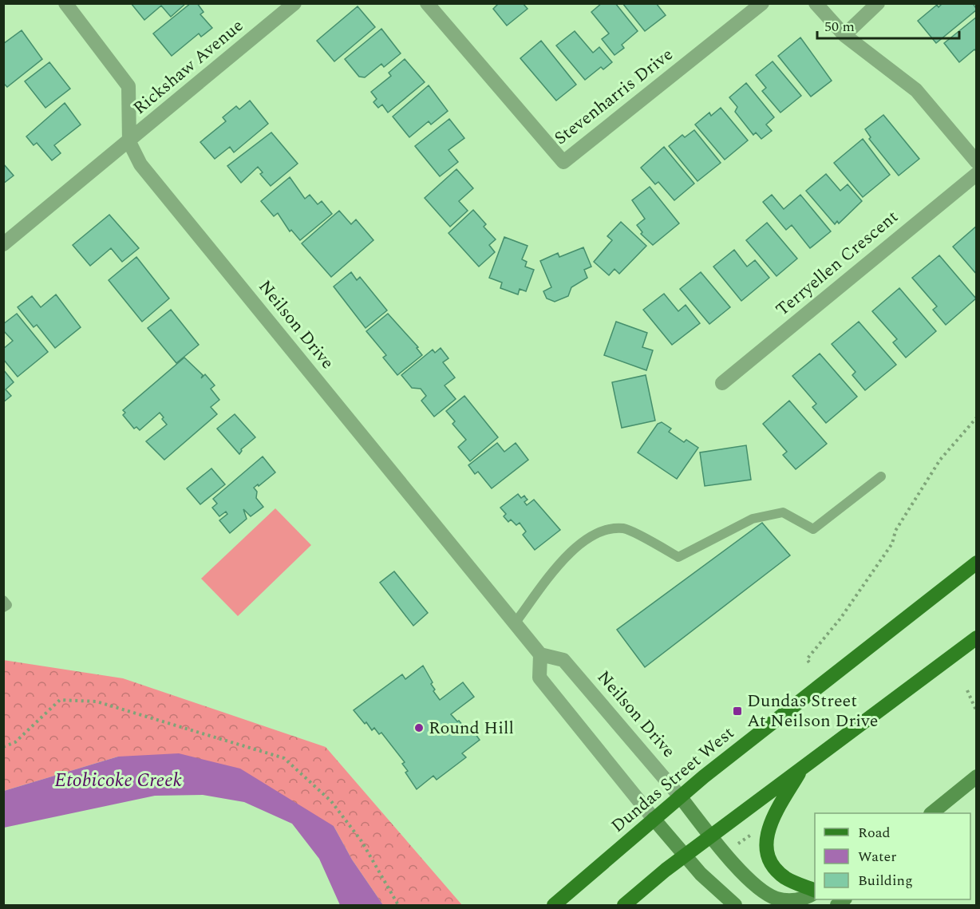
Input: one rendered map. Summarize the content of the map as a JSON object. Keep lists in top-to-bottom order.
{
  "streets": {
    "main road": ["Neilson Drive", "Dundas Street West"],
    "street": ["Rickshaw Avenue", "Stevenharris Drive", "Terryellen Crescent"]
  },
  "crossings": [
    ["Rickshaw Avenue", "Neilson Drive"],
    ["Neilson Drive", "Dundas Street West"]
  ],
  "water": ["Etobicoke Creek"],
  "places": {
    "transit": ["Dundas Street At Neilson Drive"],
    "other": ["Round Hill"]
  },
  "legend": ["Road", "Water", "Building"],
  "scale_bar": "50 m"
}
